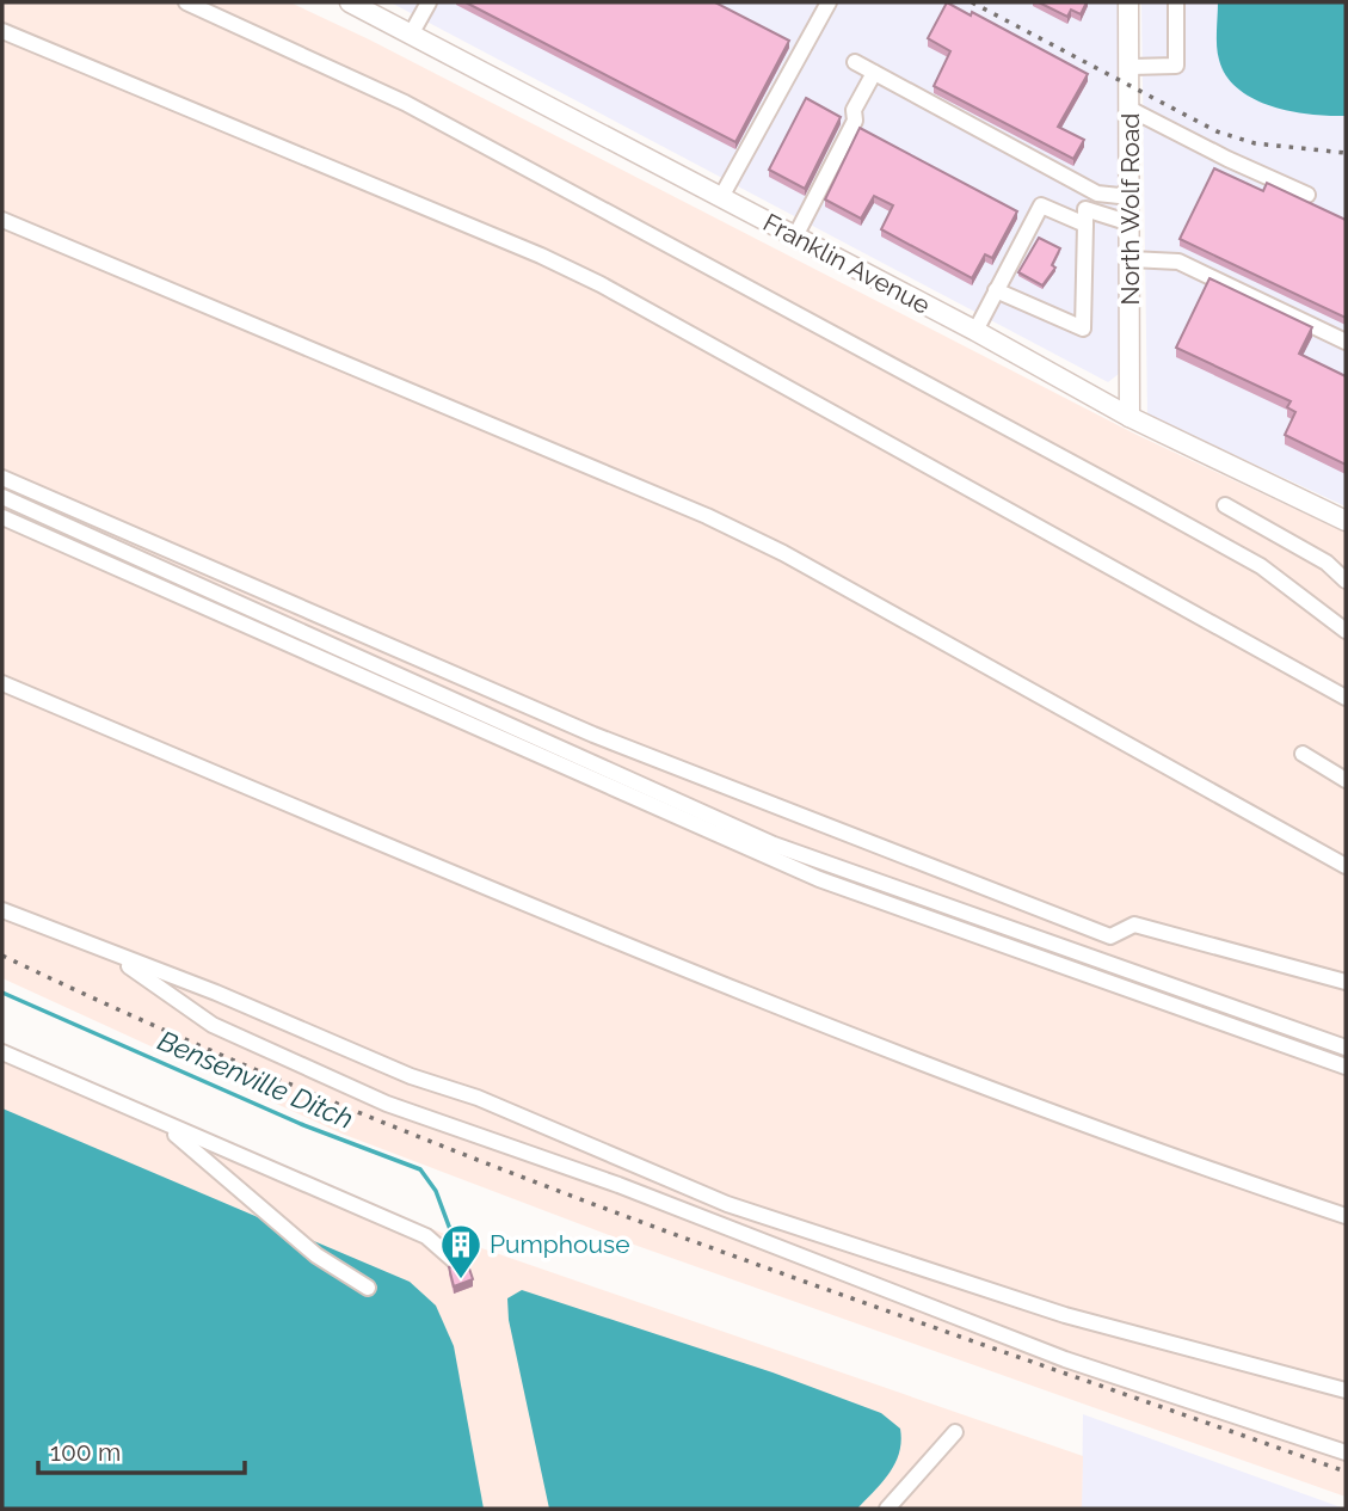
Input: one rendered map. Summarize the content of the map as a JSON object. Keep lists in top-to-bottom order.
{
  "streets": {
    "main road": ["North Wolf Road", "Franklin Avenue"]
  },
  "crossings": [
    ["North Wolf Road", "Franklin Avenue"]
  ],
  "water": ["Bensenville Ditch"],
  "places": {
    "building": ["Pumphouse"]
  },
  "scale_bar": "100 m"
}
